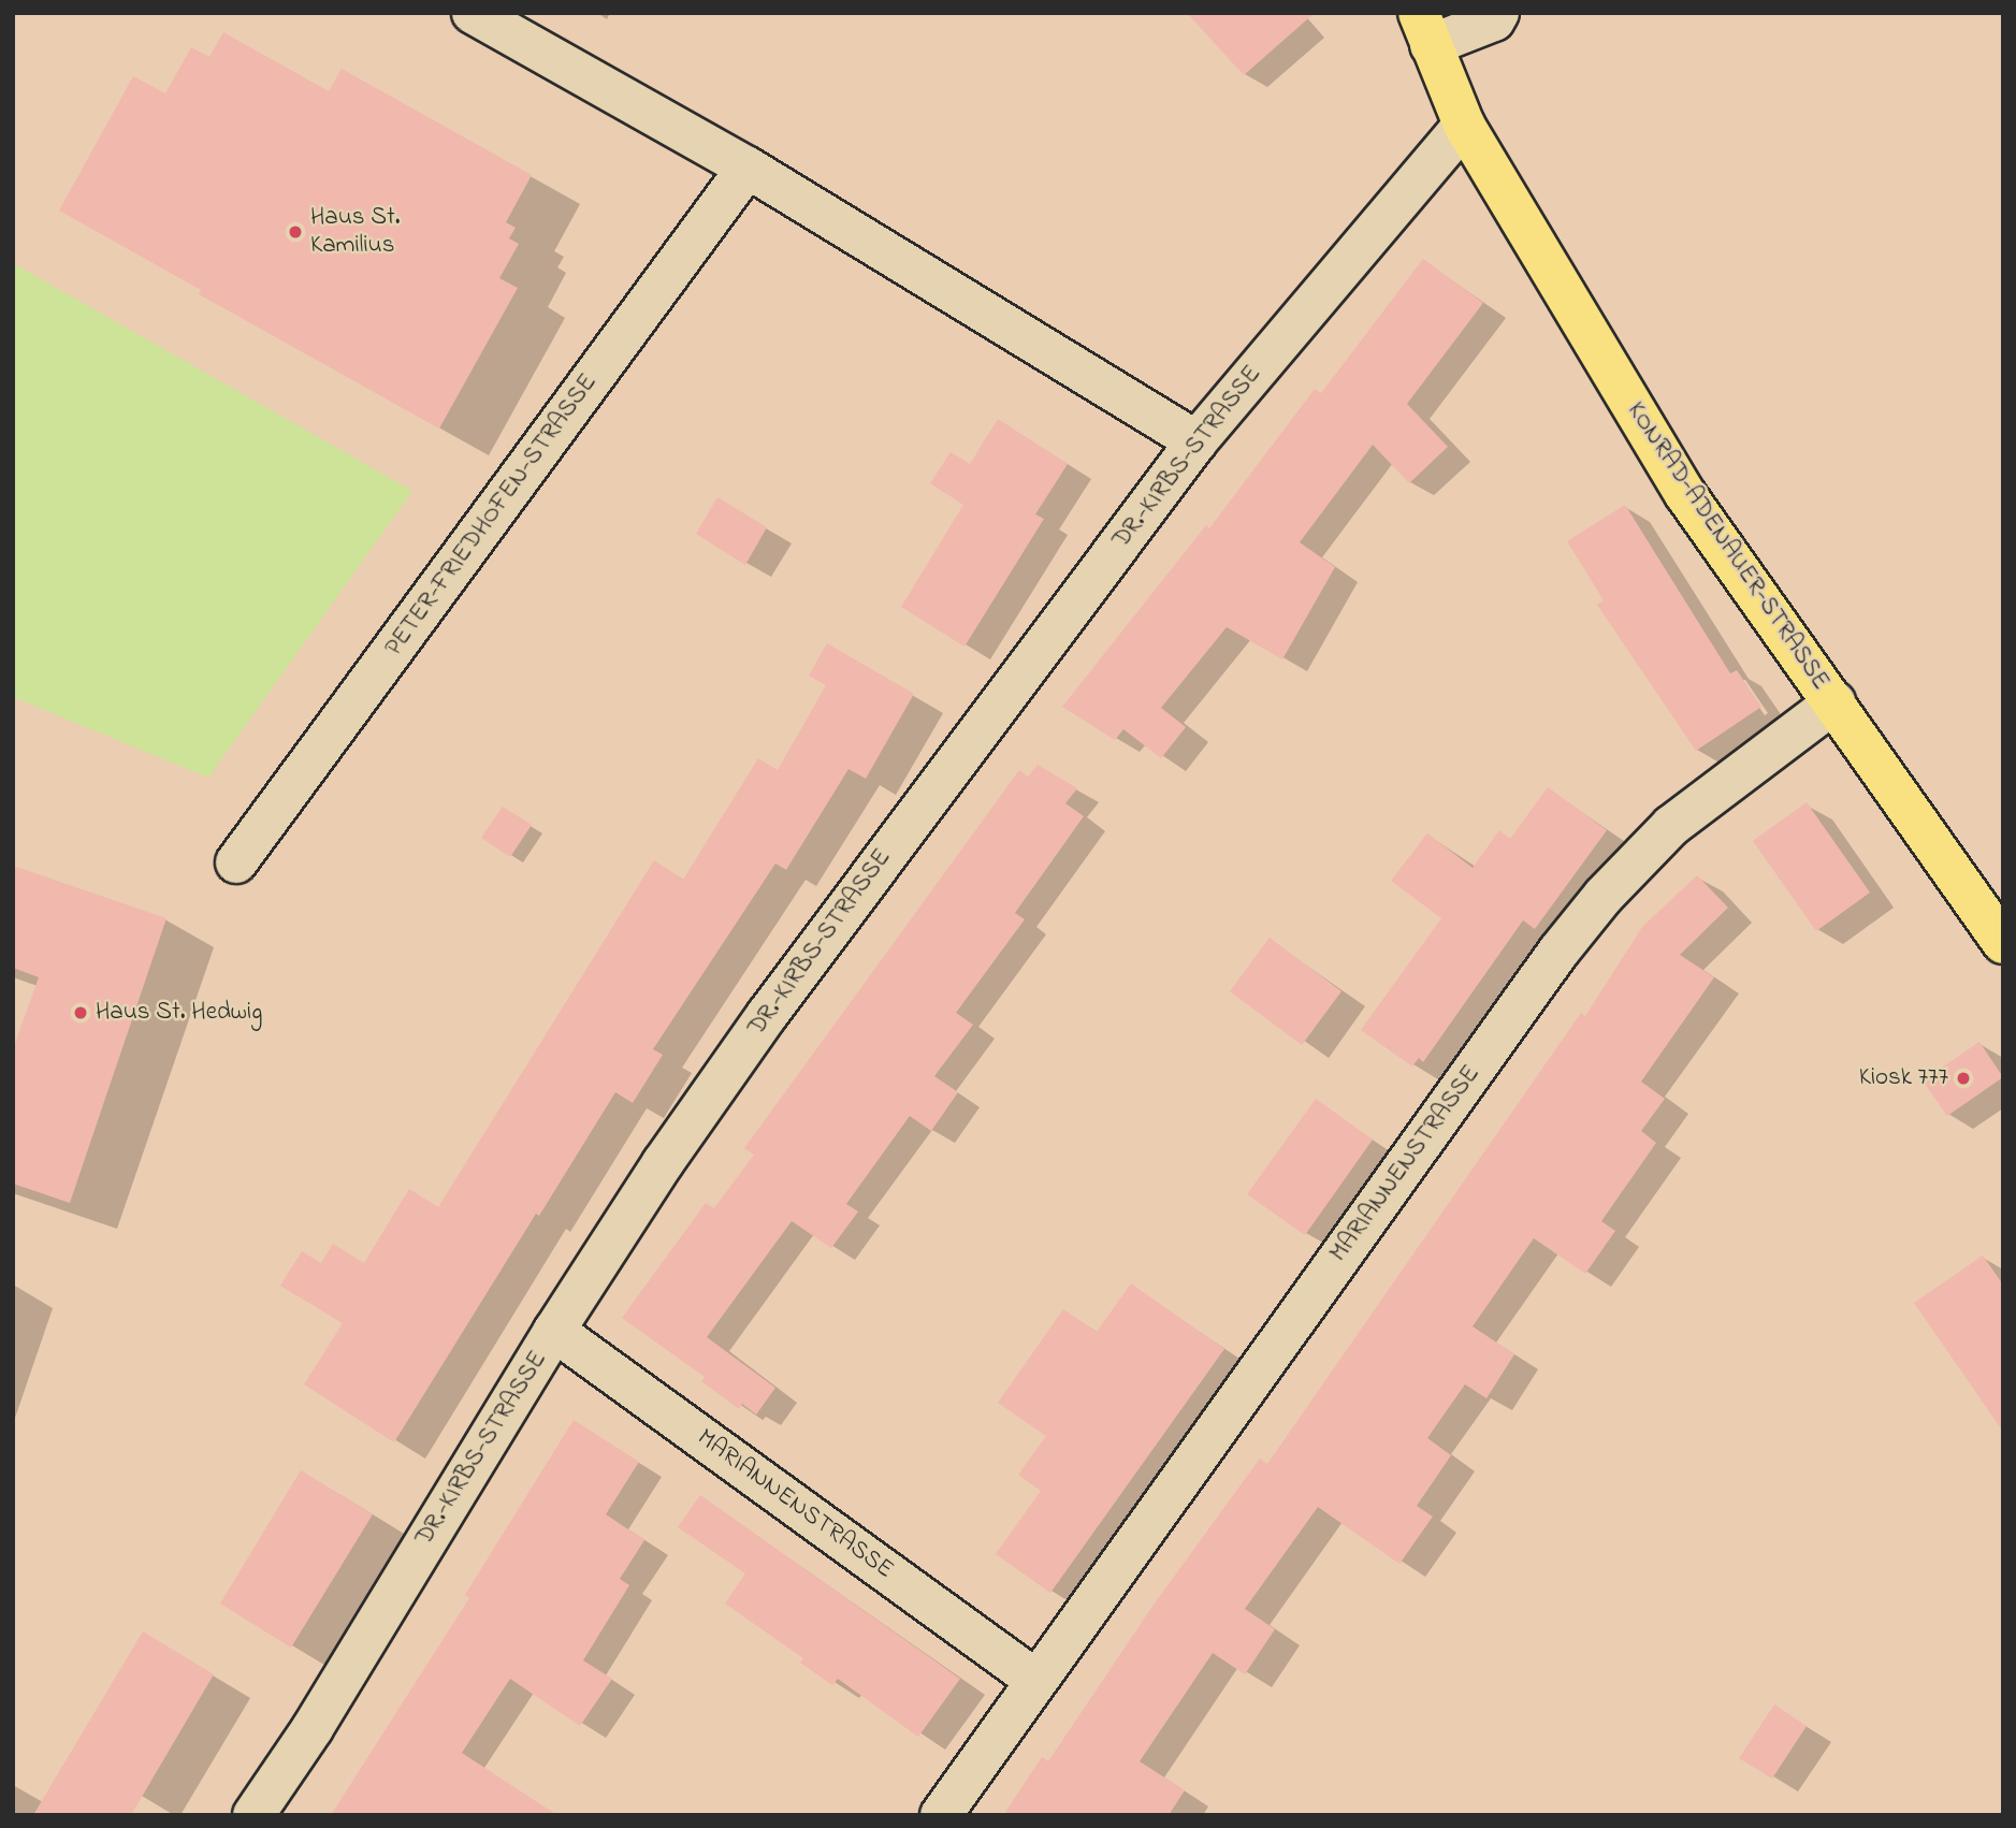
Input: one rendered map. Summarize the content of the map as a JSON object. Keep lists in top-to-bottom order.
{
  "streets": {
    "main road": ["KONRAD-ADENAUER-STRASSE"],
    "street": ["DR.-KIRBS-STRASSE", "PETER-FRIEDHOFEN-STRASSE", "MARIANNENSTRASSE"]
  },
  "crossings": [
    ["DR.-KIRBS-STRASSE", "KONRAD-ADENAUER-STRASSE"],
    ["DR.-KIRBS-STRASSE", "MARIANNENSTRASSE"],
    ["KONRAD-ADENAUER-STRASSE", "MARIANNENSTRASSE"]
  ],
  "places": ["Haus St. Kamilius", "Haus St. Hedwig", "Kiosk 777"]
}
